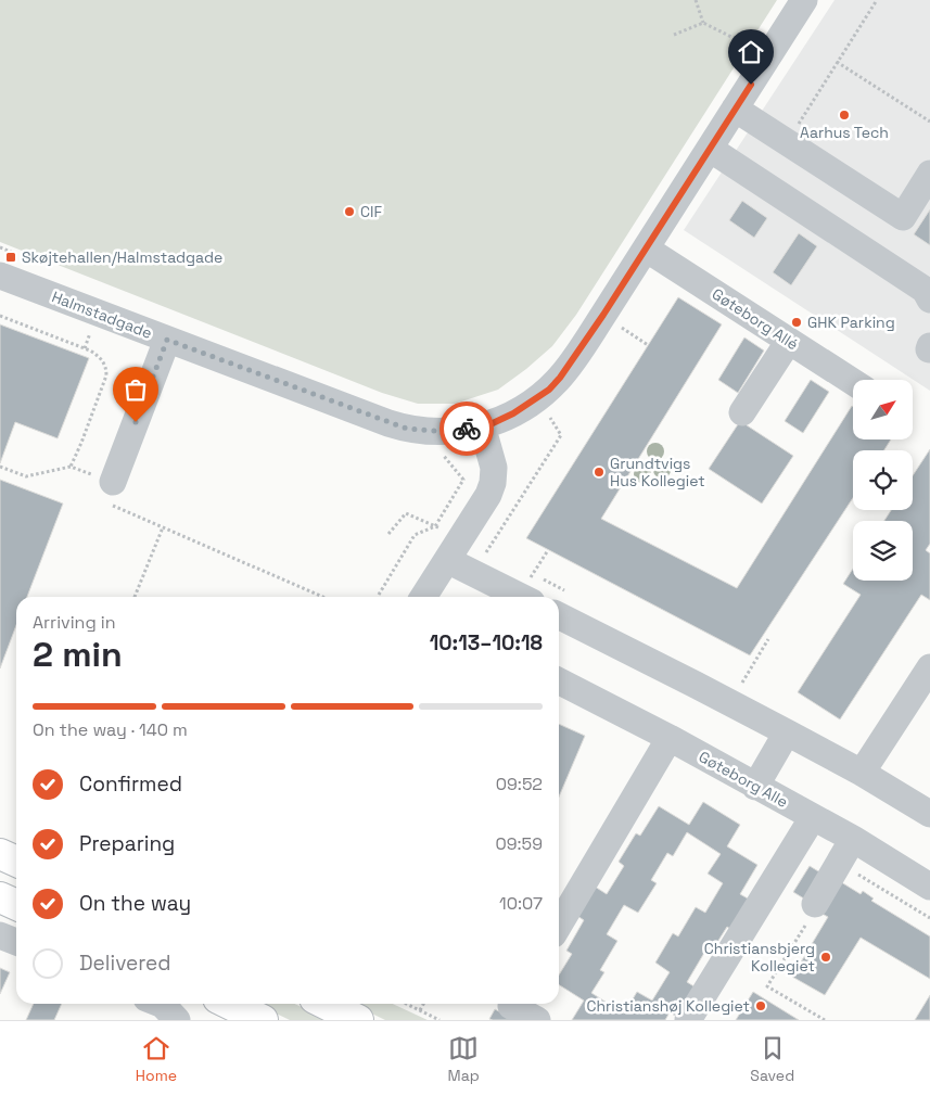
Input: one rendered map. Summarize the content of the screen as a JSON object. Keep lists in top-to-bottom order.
{
  "streets": {
    "street": ["Halmstadgade", "Gøteborg Allé", "Gøteborg Alle"]
  },
  "crossings": [
    ["Halmstadgade", "Gøteborg Allé"]
  ],
  "places": {
    "other": [
      "Aarhus Tech",
      "CIF",
      "GHK Parking",
      "Grundtvigs Hus Kollegiet",
      "Christiansbjerg Kollegiet",
      "Christianshøj Kollegiet"
    ],
    "transit": ["Skøjtehallen/Halmstadgade"]
  },
  "north": "top right",
  "page": {
    "heading": ["2 min", "Arriving in", "10:13–10:18"],
    "bar": "On the way · 140 m",
    "list": [
      ["Confirmed", "09:52"],
      ["Preparing", "09:59"],
      ["On the way", "10:07"],
      "Delivered"
    ],
    "tabs": ["Home", "Map", "Saved"]
  }
}
